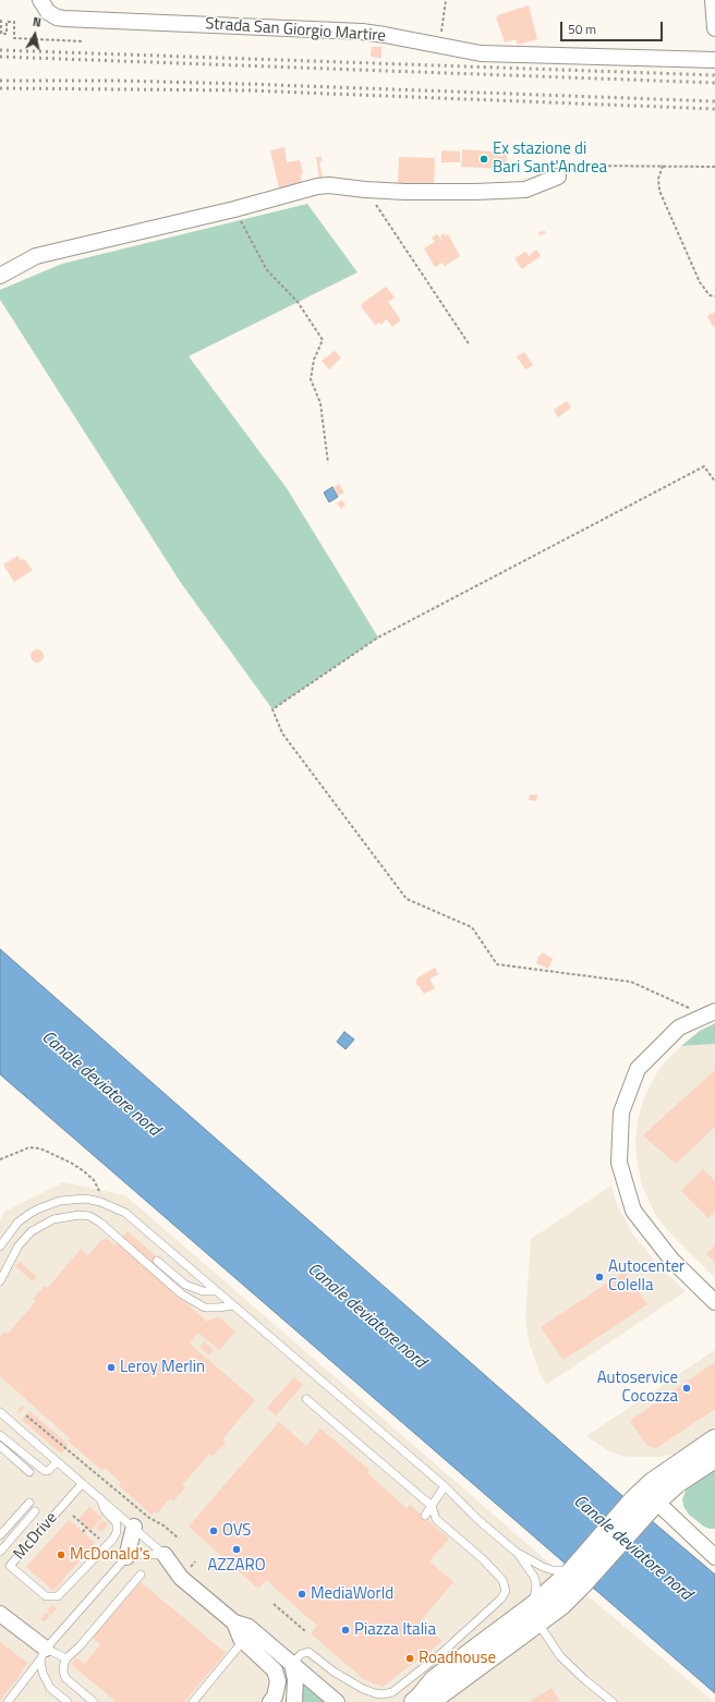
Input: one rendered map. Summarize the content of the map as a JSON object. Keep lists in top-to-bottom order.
{
  "streets": {
    "street": ["Strada San Giorgio Martire"],
    "lane": ["McDrive"]
  },
  "water": ["Canale deviatore nord"],
  "places": [
    "Ex stazione di Bari Sant'Andrea",
    "Autocenter Colella",
    "Leroy Merlin",
    "Autoservice Cocozza",
    "OVS",
    "AZZARO",
    "McDonald's",
    "MediaWorld",
    "Piazza Italia",
    "Roadhouse"
  ],
  "scale_bar": "50 m",
  "north": "top"
}
